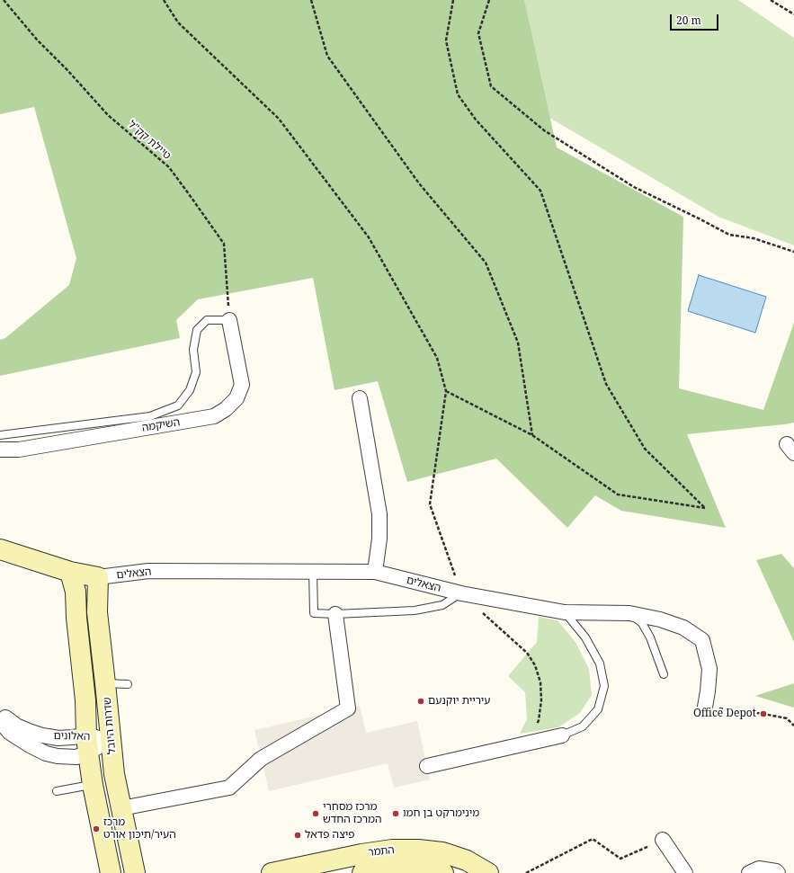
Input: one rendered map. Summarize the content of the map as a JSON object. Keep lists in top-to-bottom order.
{
  "streets": {
    "street": [
      "השיקמה",
      "הצאלים",
      "שדרות היובל",
      "האלונים",
      "התמר"
    ],
    "path": ["טיילת קק\"ל"]
  },
  "crossings": [
    ["טיילת קק\"ל", "השיקמה"],
    ["הצאלים", "שדרות היובל"],
    ["שדרות היובל", "האלונים"]
  ],
  "places": [
    "עיריית יוקנעם",
    "Office Depot",
    "מרכז מסחרי המרכז החדש",
    "מינימרקט בן חמו",
    "מרכז העיר/תיכון אורט",
    "פיצה פדאל"
  ],
  "scale_bar": "20 m"
}
